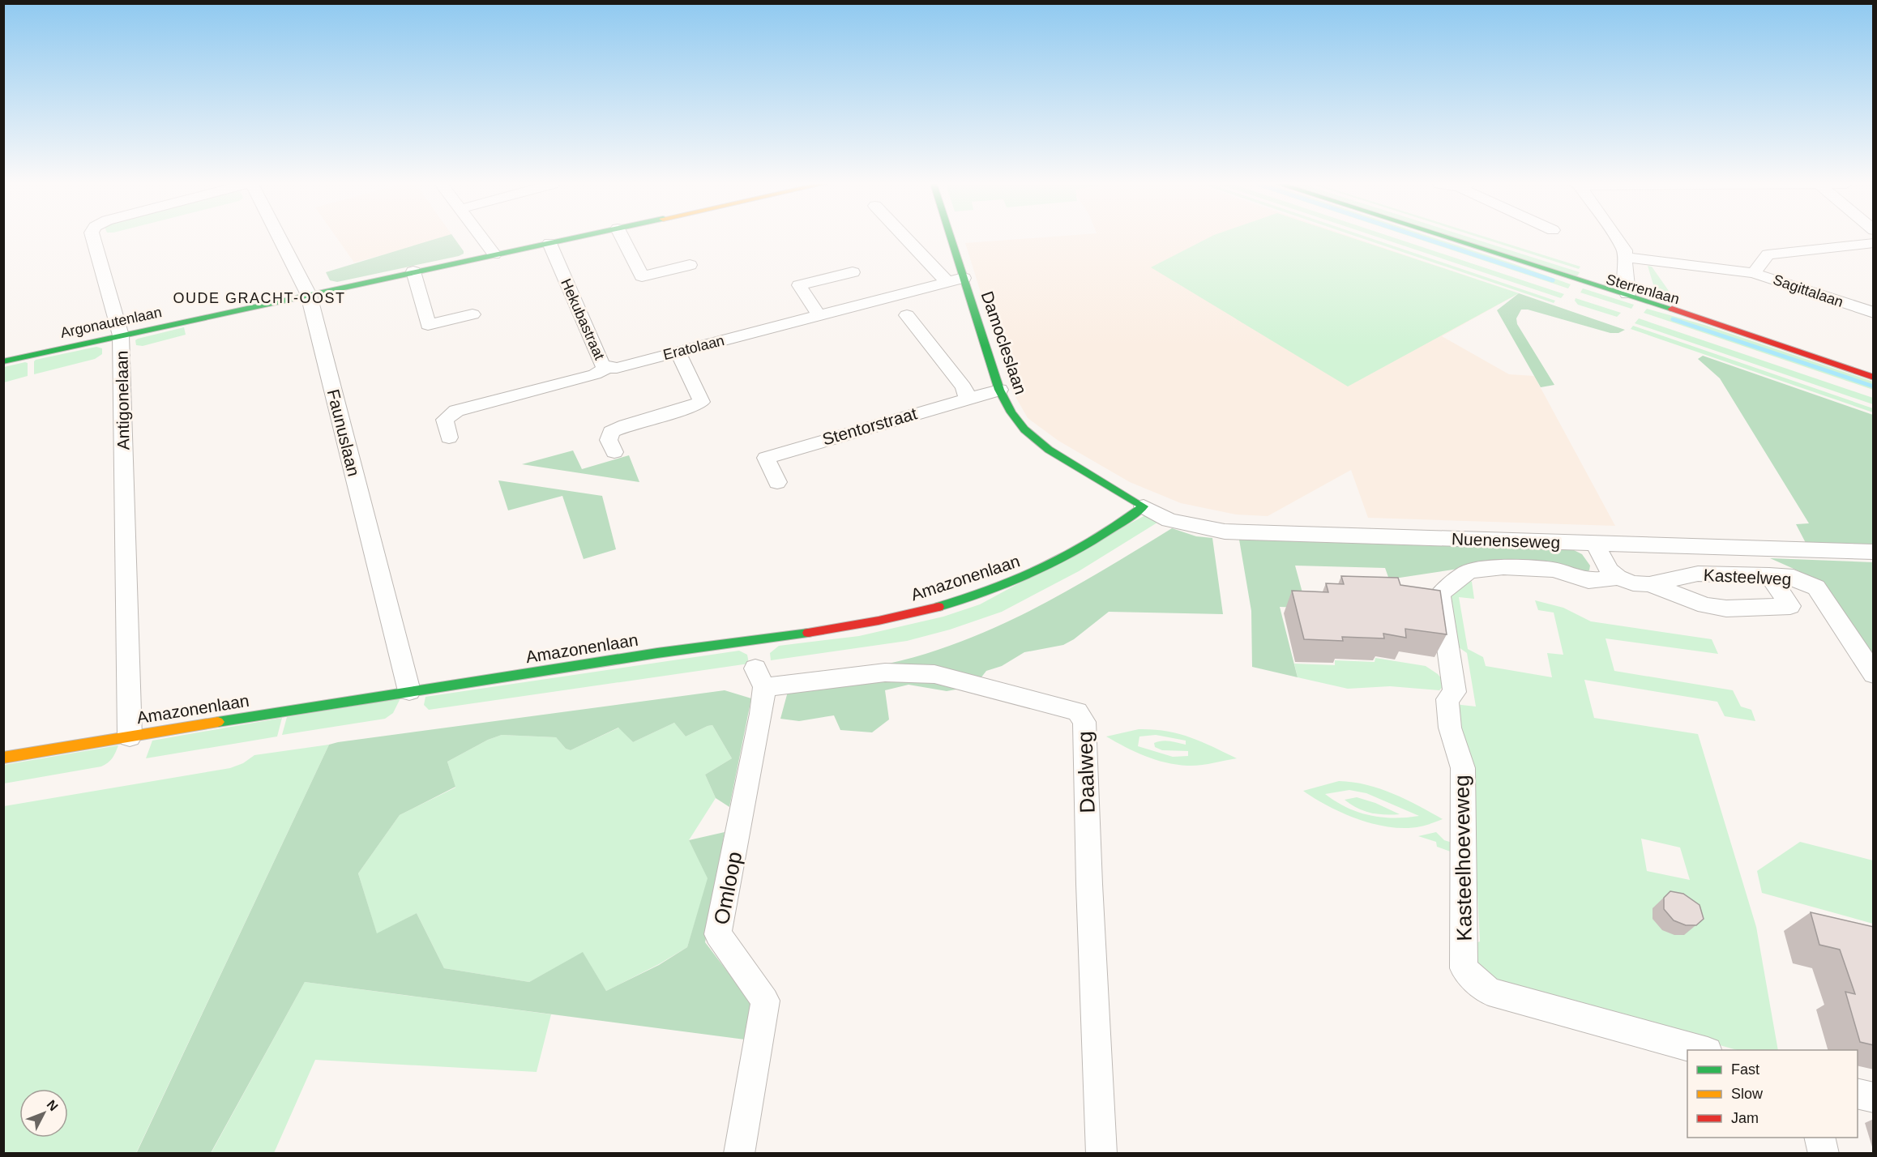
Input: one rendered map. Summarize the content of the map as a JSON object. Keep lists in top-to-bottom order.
{
  "streets": {
    "street": [
      "Sterrenlaan",
      "Sagittalaan",
      "Hekubastraat",
      "Argonautenlaan",
      "Damocleslaan",
      "Eratolaan",
      "Antigonelaan",
      "Stentorstraat",
      "Faunuslaan",
      "Nuenenseweg",
      "Kasteelweg",
      "Amazonenlaan",
      "Daalweg",
      "Kasteelhoeveweg",
      "Omloop"
    ]
  },
  "crossings": [
    ["Hekubastraat", "Argonautenlaan"],
    ["Hekubastraat", "Eratolaan"],
    ["Argonautenlaan", "Antigonelaan"],
    ["Argonautenlaan", "Faunuslaan"],
    ["Damocleslaan", "Eratolaan"],
    ["Damocleslaan", "Stentorstraat"],
    ["Damocleslaan", "Nuenenseweg"],
    ["Damocleslaan", "Amazonenlaan"],
    ["Antigonelaan", "Amazonenlaan"],
    ["Faunuslaan", "Amazonenlaan"],
    ["Nuenenseweg", "Amazonenlaan"],
    ["Kasteelweg", "Kasteelhoeveweg"],
    ["Daalweg", "Omloop"]
  ],
  "districts": ["OUDE GRACHT-OOST"],
  "legend": ["Fast", "Slow", "Jam"],
  "north": "top right"
}
